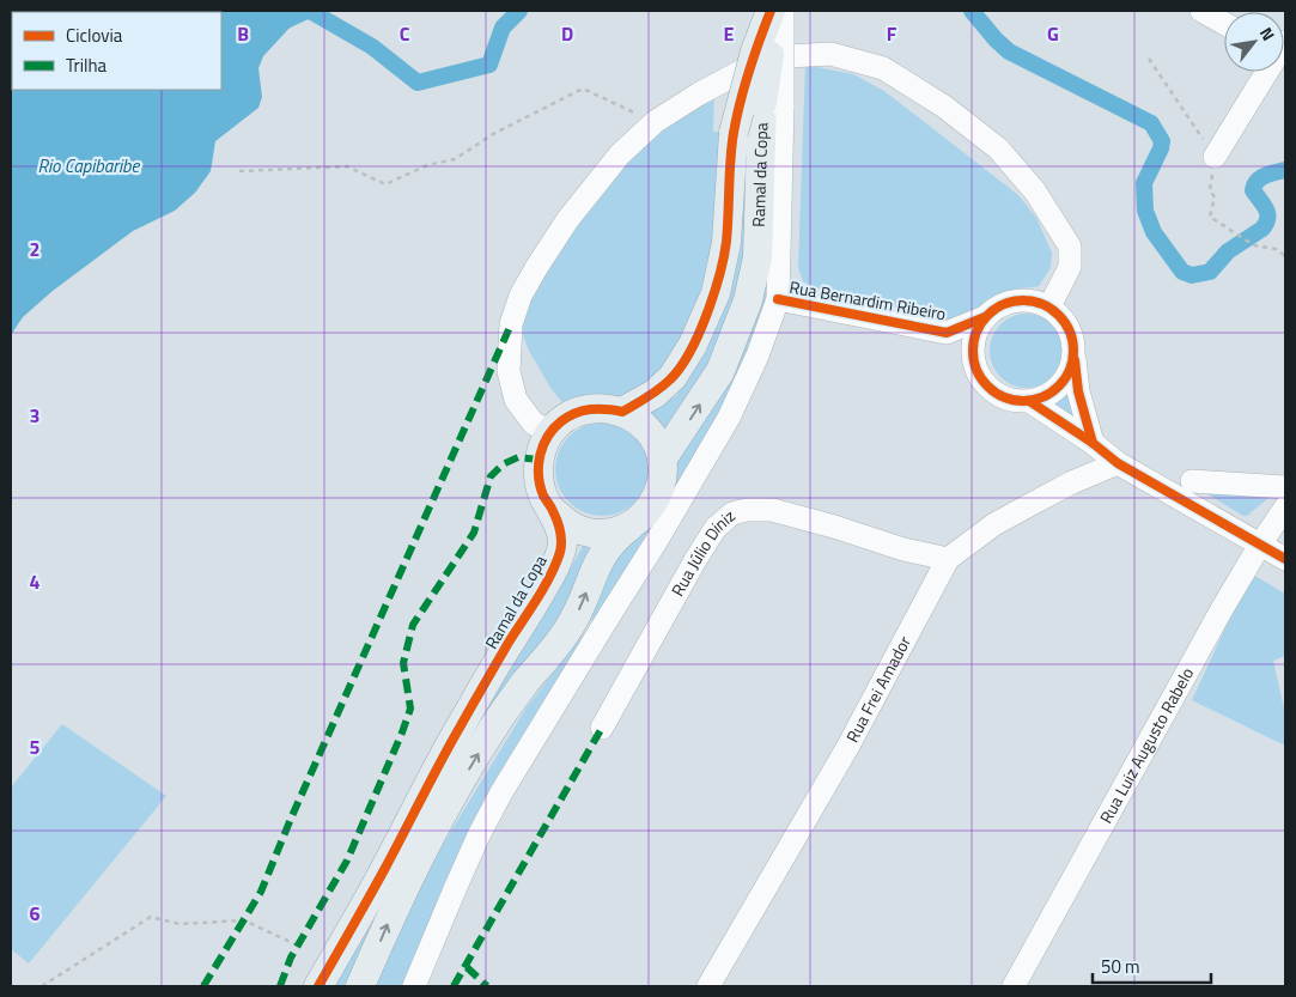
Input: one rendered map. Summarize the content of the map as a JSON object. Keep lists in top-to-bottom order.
{
  "streets": {
    "main road": ["Ramal da Copa"],
    "street": [
      "Rua Bernardim Ribeiro",
      "Rua Júlio Diniz",
      "Rua Frei Amador",
      "Rua Luiz Augusto Rabelo"
    ]
  },
  "crossings": [
    ["Rua Júlio Diniz", "Rua Frei Amador"]
  ],
  "water": ["Rio Capibaribe"],
  "legend": ["Ciclovia", "Trilha"],
  "scale_bar": "50 m",
  "north": "top right",
  "grid": {
    "columns": [
      "B",
      "C",
      "D",
      "E",
      "F",
      "G"
    ],
    "rows": [
      "2",
      "3",
      "4",
      "5",
      "6"
    ]
  }
}
